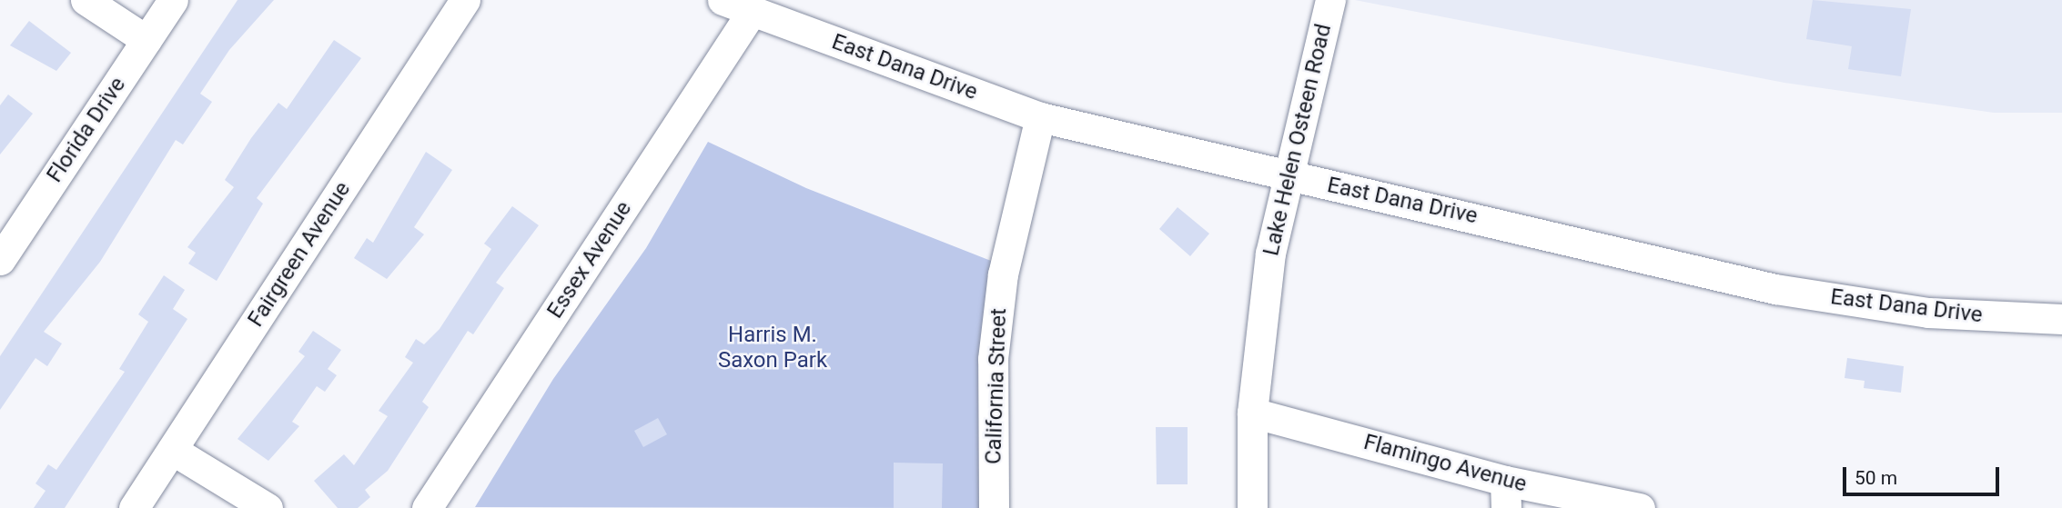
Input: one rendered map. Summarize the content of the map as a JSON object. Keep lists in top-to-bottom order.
{
  "streets": {
    "street": [
      "East Dana Drive",
      "Florida Drive",
      "Lake Helen Osteen Road",
      "Fairgreen Avenue",
      "Essex Avenue",
      "California Street",
      "Flamingo Avenue"
    ]
  },
  "crossings": [
    ["East Dana Drive", "Lake Helen Osteen Road"],
    ["East Dana Drive", "Essex Avenue"],
    ["East Dana Drive", "California Street"],
    ["Lake Helen Osteen Road", "Flamingo Avenue"]
  ],
  "parks": ["Harris M. Saxon Park"],
  "scale_bar": "50 m"
}
